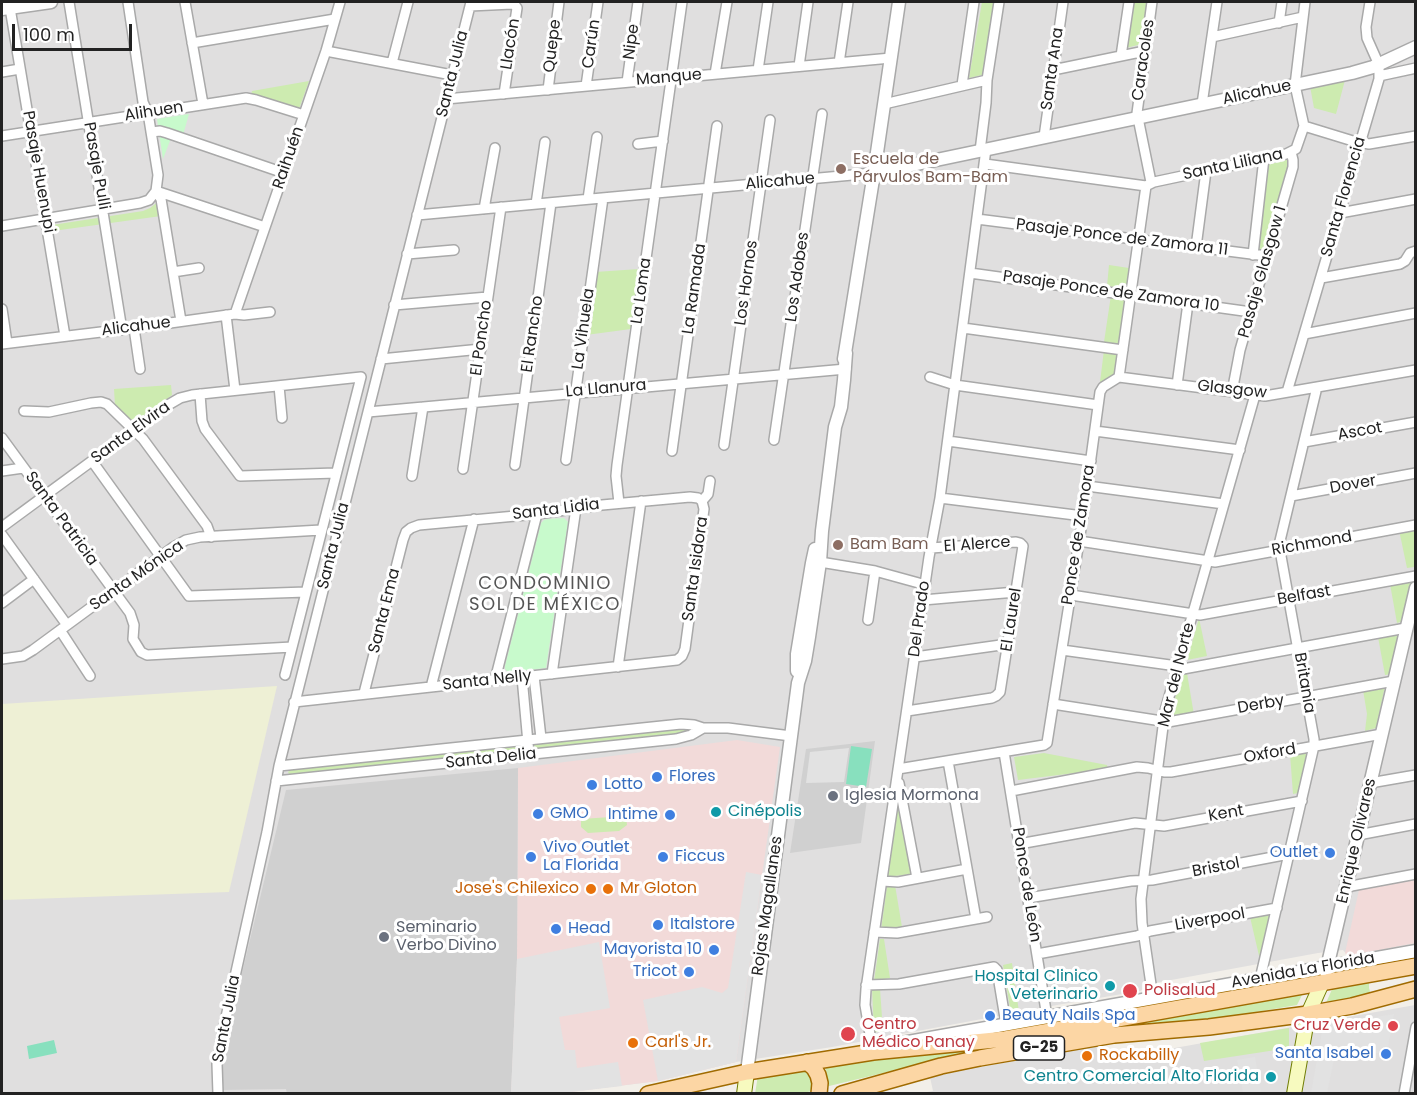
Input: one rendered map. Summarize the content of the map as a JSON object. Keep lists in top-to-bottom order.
{
  "streets": {
    "main road": [
      "Enrique Olivares",
      "Rojas Magallanes",
      "Avenida La Florida",
      "G-25"
    ],
    "street": [
      "Nipe",
      "Llacón",
      "Carún",
      "Quepe",
      "Caracoles",
      "Santa Ana",
      "Santa Julia",
      "Manque",
      "Alicahue",
      "Alihuen",
      "Raihuén",
      "Santa Liliana",
      "Pasaje Pulli",
      "Pasaje Huenupi",
      "Santa Florencia",
      "Pasaje Ponce de Zamora 11",
      "Pasaje Glasgow 1",
      "Los Adobes",
      "Los Hornos",
      "La Ramada",
      "La Loma",
      "Pasaje Ponce de Zamora 10",
      "La Vihuela",
      "El Rancho",
      "El Poncho",
      "La Llanura",
      "Glasgow",
      "Ascot",
      "Santa Elvira",
      "Dover",
      "Santa Lidia",
      "Santa Patricia",
      "Ponce de Zamora",
      "Richmond",
      "El Alerce",
      "Santa Isidora",
      "Santa Mónica",
      "Belfast",
      "Santa Ema",
      "Del Prado",
      "El Laurel",
      "Mar del Norte",
      "Santa Nelly",
      "Britania",
      "Derby",
      "Oxford",
      "Santa Delia",
      "Kent",
      "Bristol",
      "Ponce de León",
      "Liverpool"
    ]
  },
  "crossings": [
    ["Nipe", "Manque"],
    ["Llacón", "Santa Julia"],
    ["Llacón", "Manque"],
    ["Carún", "Manque"],
    ["Quepe", "Manque"],
    ["Caracoles", "Alicahue"],
    ["Caracoles", "Santa Liliana"],
    ["Santa Ana", "Alicahue"],
    ["Santa Julia", "Manque"],
    ["Santa Julia", "Alicahue"],
    ["Santa Julia", "La Llanura"],
    ["Santa Julia", "Santa Elvira"],
    ["Santa Julia", "Santa Patricia"],
    ["Santa Julia", "Santa Mónica"],
    ["Santa Julia", "Santa Nelly"],
    ["Santa Julia", "Santa Delia"],
    ["Manque", "La Loma"],
    ["Manque", "Rojas Magallanes"],
    ["Alicahue", "Raihuén"],
    ["Alicahue", "Pasaje Pulli"],
    ["Alicahue", "Pasaje Huenupi"],
    ["Alicahue", "Santa Florencia"],
    ["Alicahue", "Los Adobes"],
    ["Alicahue", "Los Hornos"],
    ["Alicahue", "La Ramada"],
    ["Alicahue", "La Loma"],
    ["Alicahue", "La Vihuela"],
    ["Alicahue", "El Rancho"],
    ["Alicahue", "El Poncho"],
    ["Alicahue", "Del Prado"],
    ["Alicahue", "Rojas Magallanes"],
    ["Alihuen", "Raihuén"],
    ["Alihuen", "Pasaje Pulli"],
    ["Alihuen", "Pasaje Huenupi"],
    ["Raihuén", "Santa Elvira"],
    ["Santa Liliana", "Pasaje Glasgow 1"],
    ["Santa Florencia", "Glasgow"],
    ["Pasaje Ponce de Zamora 11", "Pasaje Glasgow 1"],
    ["Pasaje Ponce de Zamora 11", "Del Prado"],
    ["Pasaje Glasgow 1", "Pasaje Ponce de Zamora 10"],
    ["Pasaje Glasgow 1", "Glasgow"],
    ["Los Adobes", "La Llanura"],
    ["Los Hornos", "La Llanura"],
    ["La Ramada", "La Llanura"],
    ["La Loma", "La Llanura"],
    ["La Loma", "Santa Lidia"],
    ["Pasaje Ponce de Zamora 10", "Del Prado"],
    ["La Vihuela", "La Llanura"],
    ["El Rancho", "La Llanura"],
    ["El Poncho", "La Llanura"],
    ["La Llanura", "Rojas Magallanes"],
    ["Glasgow", "Ponce de Zamora"],
    ["Glasgow", "Mar del Norte"],
    ["Glasgow", "Britania"],
    ["Ascot", "Britania"],
    ["Santa Elvira", "Santa Patricia"],
    ["Dover", "Britania"],
    ["Santa Lidia", "Santa Isidora"],
    ["Santa Lidia", "Santa Ema"],
    ["Santa Patricia", "Santa Mónica"],
    ["Ponce de Zamora", "Richmond"],
    ["Ponce de Zamora", "Belfast"],
    ["Ponce de Zamora", "Del Prado"],
    ["Ponce de Zamora", "Derby"],
    ["Ponce de Zamora", "Ponce de León"],
    ["Richmond", "Mar del Norte"],
    ["Richmond", "Britania"],
    ["El Alerce", "Del Prado"],
    ["El Alerce", "El Laurel"],
    ["Santa Isidora", "Santa Nelly"],
    ["Belfast", "Mar del Norte"],
    ["Belfast", "Britania"],
    ["Santa Ema", "Santa Nelly"],
    ["Del Prado", "El Laurel"],
    ["Del Prado", "Avenida La Florida"],
    ["Mar del Norte", "Derby"],
    ["Mar del Norte", "Oxford"],
    ["Mar del Norte", "Kent"],
    ["Mar del Norte", "Bristol"],
    ["Mar del Norte", "Liverpool"],
    ["Mar del Norte", "Avenida La Florida"],
    ["Britania", "Derby"],
    ["Britania", "Oxford"],
    ["Britania", "Kent"],
    ["Britania", "Bristol"],
    ["Britania", "Liverpool"],
    ["Britania", "Avenida La Florida"],
    ["Derby", "Enrique Olivares"],
    ["Oxford", "Enrique Olivares"],
    ["Oxford", "Ponce de León"],
    ["Santa Delia", "Rojas Magallanes"],
    ["Kent", "Ponce de León"],
    ["Enrique Olivares", "Avenida La Florida"],
    ["Enrique Olivares", "G-25"],
    ["Bristol", "Ponce de León"],
    ["Ponce de León", "Liverpool"],
    ["Ponce de León", "Avenida La Florida"],
    ["Rojas Magallanes", "Avenida La Florida"]
  ],
  "districts": ["CONDOMINIO SOL DE MÉXICO"],
  "places": [
    "Escuela de Párvulos Bam-Bam",
    "Bam Bam",
    "Flores",
    "Lotto",
    "Iglesia Mormona",
    "Cinépolis",
    "GMO",
    "Intime",
    "Outlet",
    "Vivo Outlet La Florida",
    "Ficcus",
    "Jose's Chilexico",
    "Mr Gloton",
    "Italstore",
    "Head",
    "Seminario Verbo Divino",
    "Mayorista 10",
    "Tricot",
    "Hospital Clinico Veterinario",
    "Polisalud",
    "Beauty Nails Spa",
    "Cruz Verde",
    "Centro Médico Panay",
    "Carl's Jr.",
    "Santa Isabel",
    "Rockabilly",
    "Centro Comercial Alto Florida"
  ],
  "scale_bar": "100 m"
}
